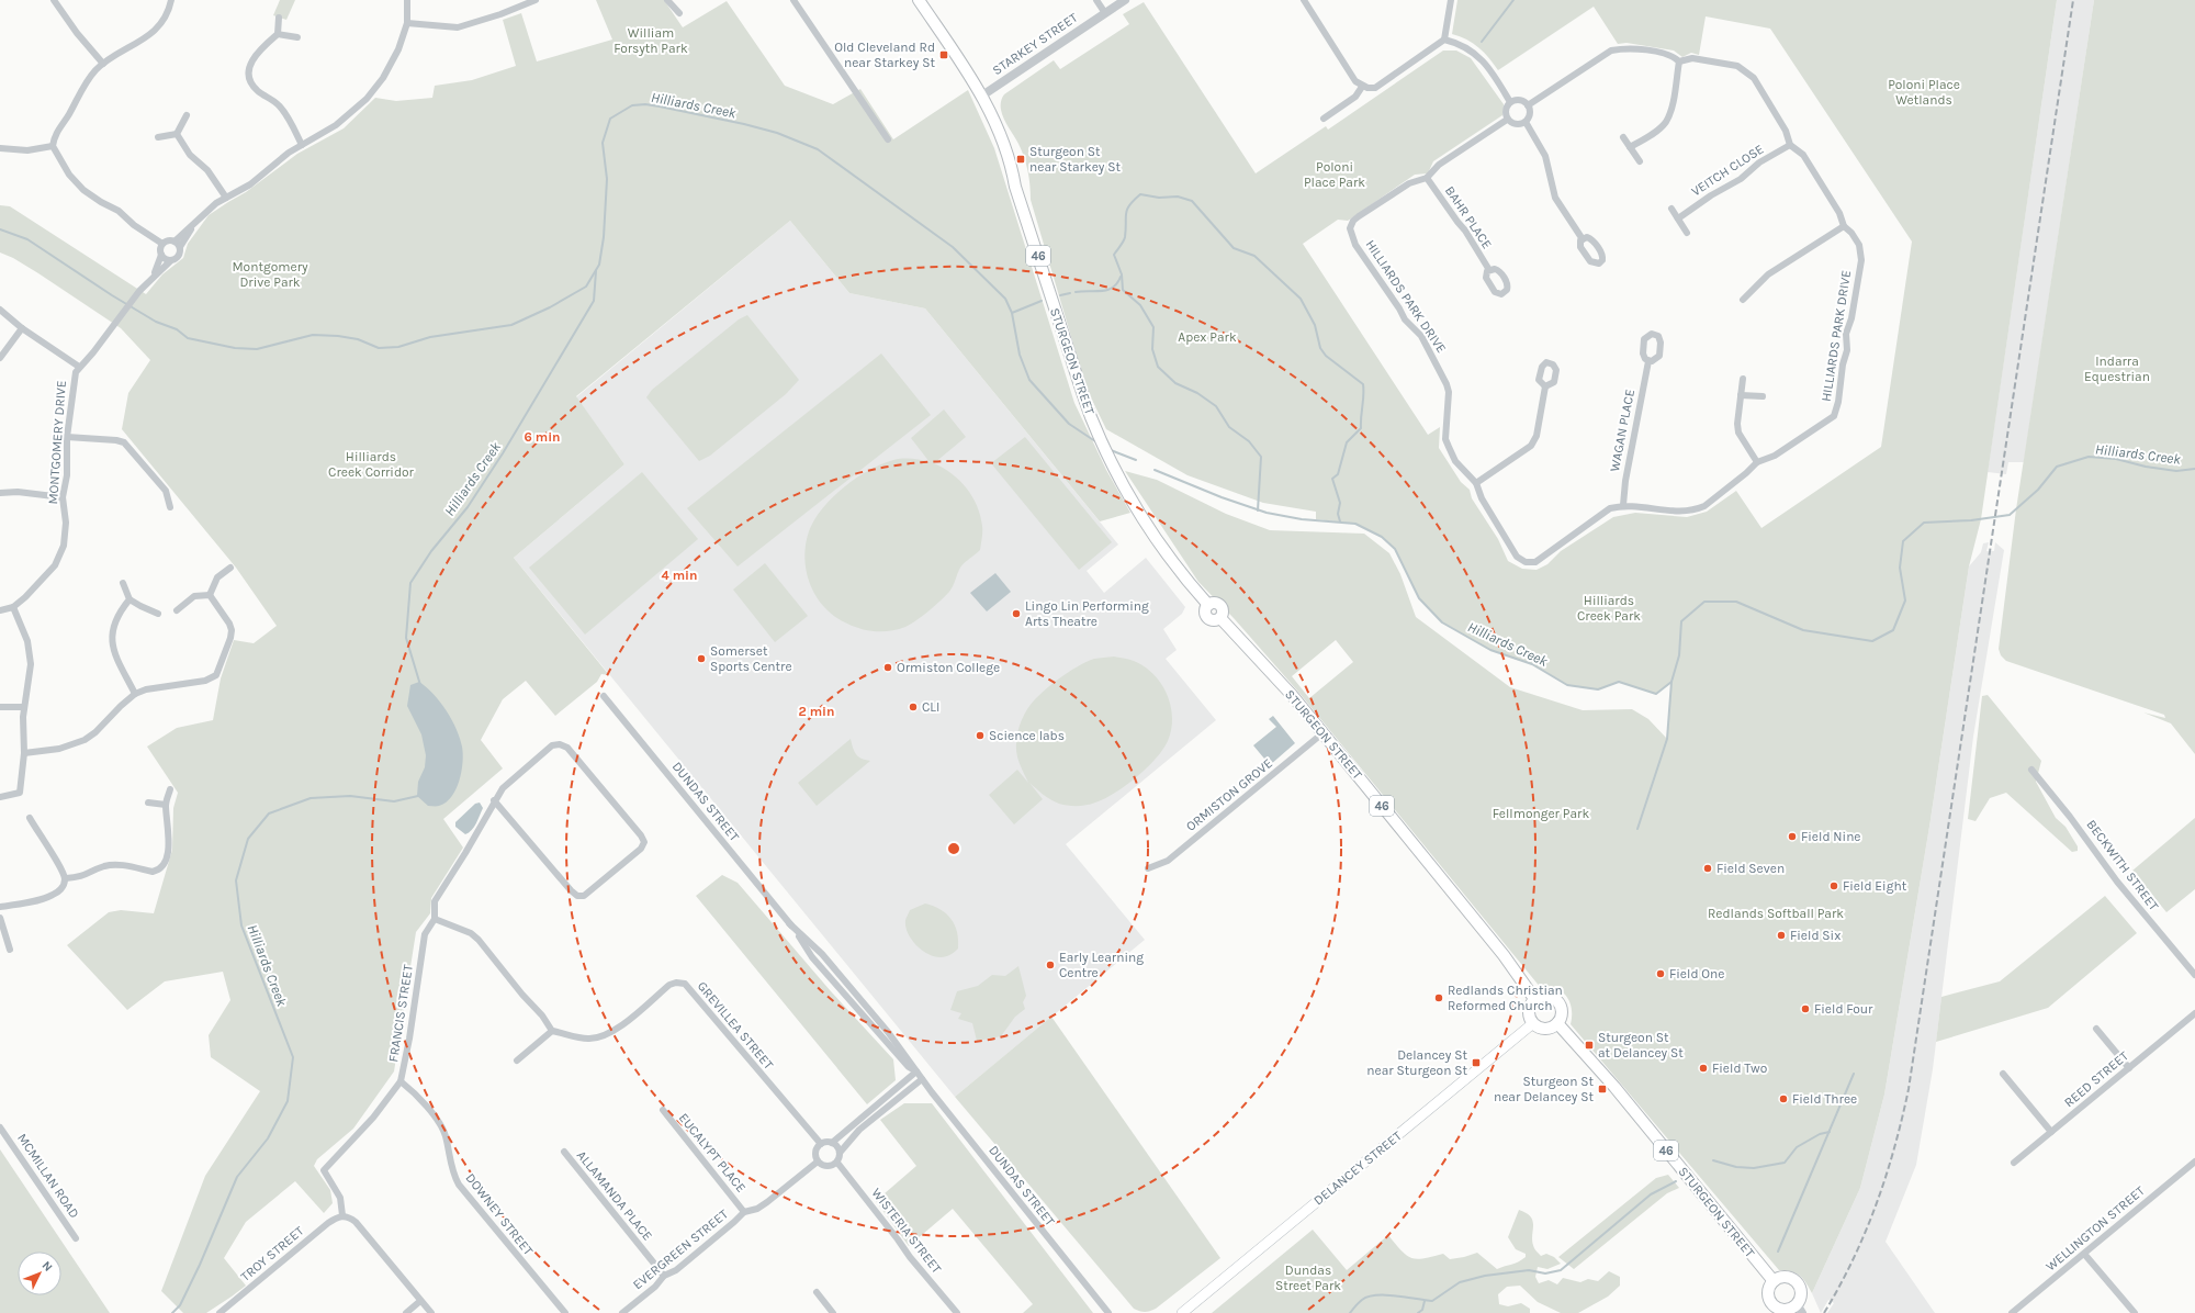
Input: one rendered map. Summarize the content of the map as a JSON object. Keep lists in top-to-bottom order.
{
  "streets": {
    "main road": ["46", "STURGEON STREET", "DELANCEY STREET"],
    "street": [
      "STARKEY STREET",
      "VEITCH CLOSE",
      "BAHR PLACE",
      "HILLIARDS PARK DRIVE",
      "WAGAN PLACE",
      "MONTGOMERY DRIVE",
      "ORMISTON GROVE",
      "DUNDAS STREET",
      "BECKWITH STREET",
      "FRANCIS STREET",
      "GREVILLEA STREET",
      "REED STREET",
      "EUCALYPT PLACE",
      "MCMILLAN ROAD",
      "ALLAMANDA PLACE",
      "DOWNEY STREET",
      "WELLINGTON STREET",
      "WISTERIA STREET",
      "EVERGREEN STREET",
      "TROY STREET"
    ]
  },
  "crossings": [
    ["STARKEY STREET", "46"],
    ["STARKEY STREET", "STURGEON STREET"],
    ["VEITCH CLOSE", "HILLIARDS PARK DRIVE"],
    ["BAHR PLACE", "HILLIARDS PARK DRIVE"],
    ["46", "STURGEON STREET"],
    ["HILLIARDS PARK DRIVE", "WAGAN PLACE"],
    ["STURGEON STREET", "ORMISTON GROVE"],
    ["STURGEON STREET", "DELANCEY STREET"],
    ["FRANCIS STREET", "DOWNEY STREET"],
    ["FRANCIS STREET", "TROY STREET"],
    ["GREVILLEA STREET", "WISTERIA STREET"],
    ["GREVILLEA STREET", "EVERGREEN STREET"],
    ["EUCALYPT PLACE", "EVERGREEN STREET"],
    ["ALLAMANDA PLACE", "EVERGREEN STREET"],
    ["WISTERIA STREET", "EVERGREEN STREET"]
  ],
  "water": ["Hilliards Creek"],
  "parks": [
    "William Forsyth Park",
    "Poloni Place Wetlands",
    "Poloni Place Park",
    "Montgomery Drive Park",
    "Apex Park",
    "Indarra Equestrian",
    "Hilliards Creek Corridor",
    "Hilliards Creek Park",
    "Fellmonger Park",
    "Redlands Softball Park",
    "Dundas Street Park"
  ],
  "places": {
    "transit": [
      "Old Cleveland Rd near Starkey St",
      "Sturgeon St near Starkey St",
      "Sturgeon St at Delancey St",
      "Delancey St near Sturgeon St",
      "Sturgeon St near Delancey St"
    ],
    "other": [
      "Lingo Lin Performing Arts Theatre",
      "Somerset Sports Centre",
      "Ormiston College",
      "CLI",
      "Science labs",
      "Field Nine",
      "Field Seven",
      "Field Eight",
      "Field Six",
      "Early Learning Centre",
      "Field One",
      "Redlands Christian Reformed Church",
      "Field Four",
      "Field Two",
      "Field Three"
    ]
  },
  "north": "top right",
  "rings": ["6 min", "4 min", "2 min"]
}
